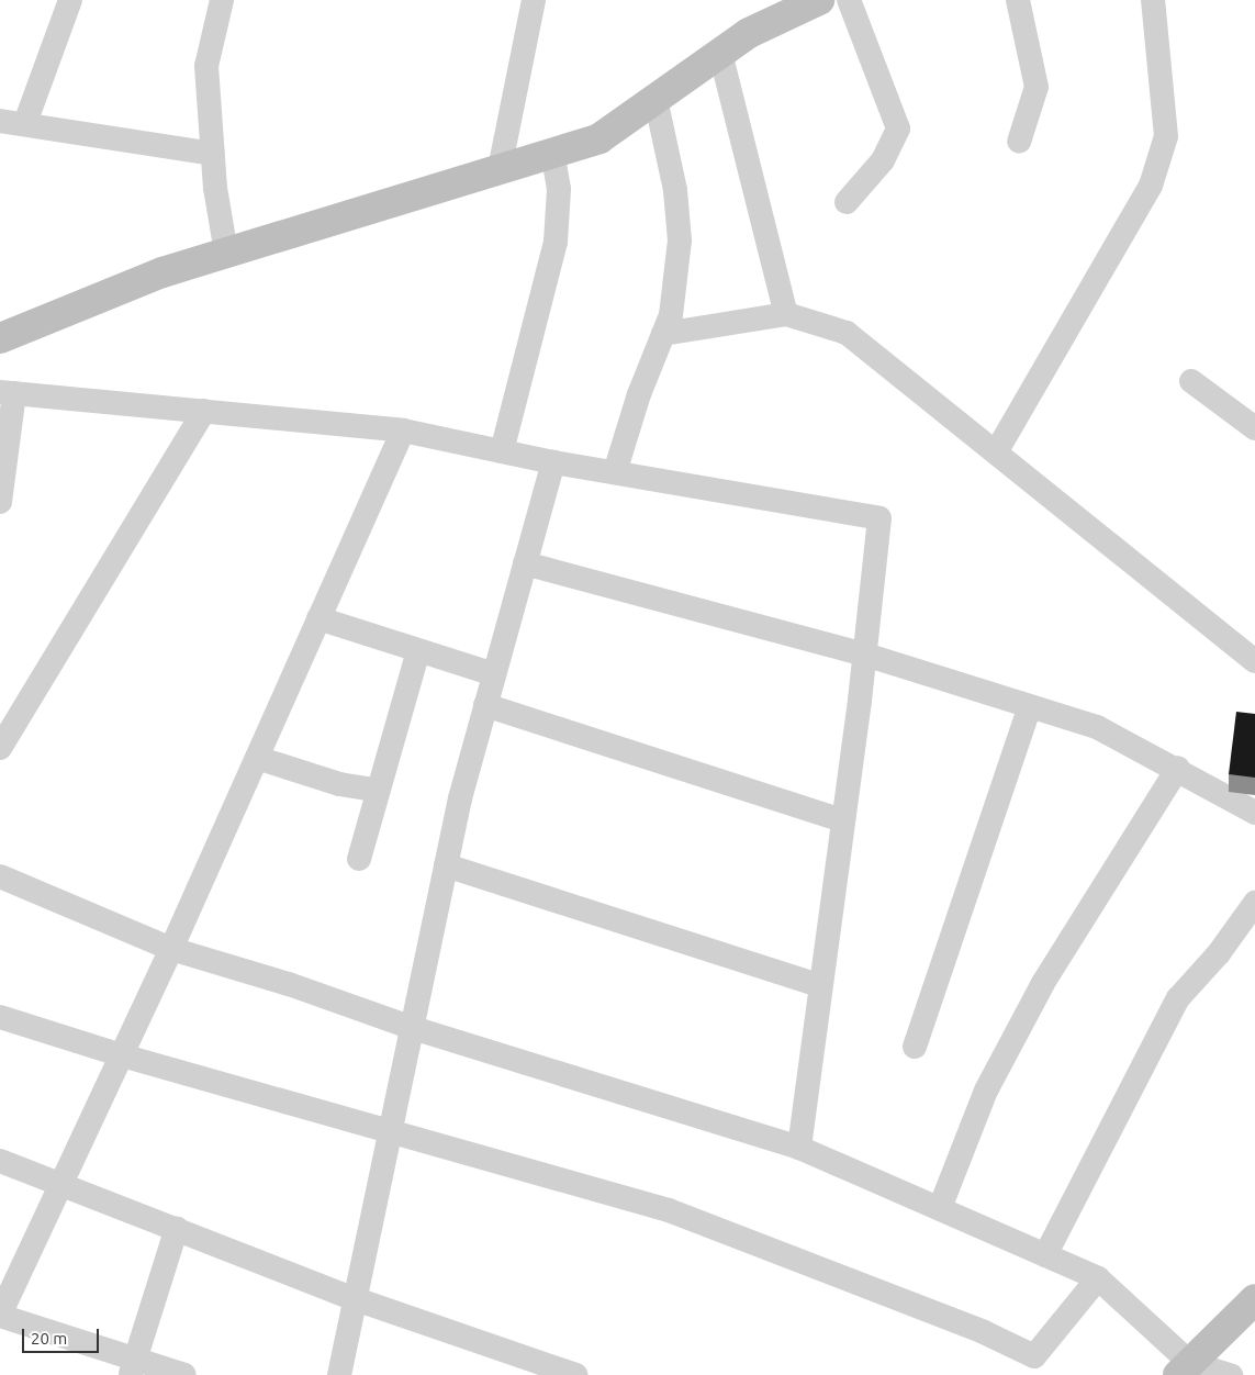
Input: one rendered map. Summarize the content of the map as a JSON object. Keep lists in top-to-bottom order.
{
  "scale_bar": "20 m"
}
